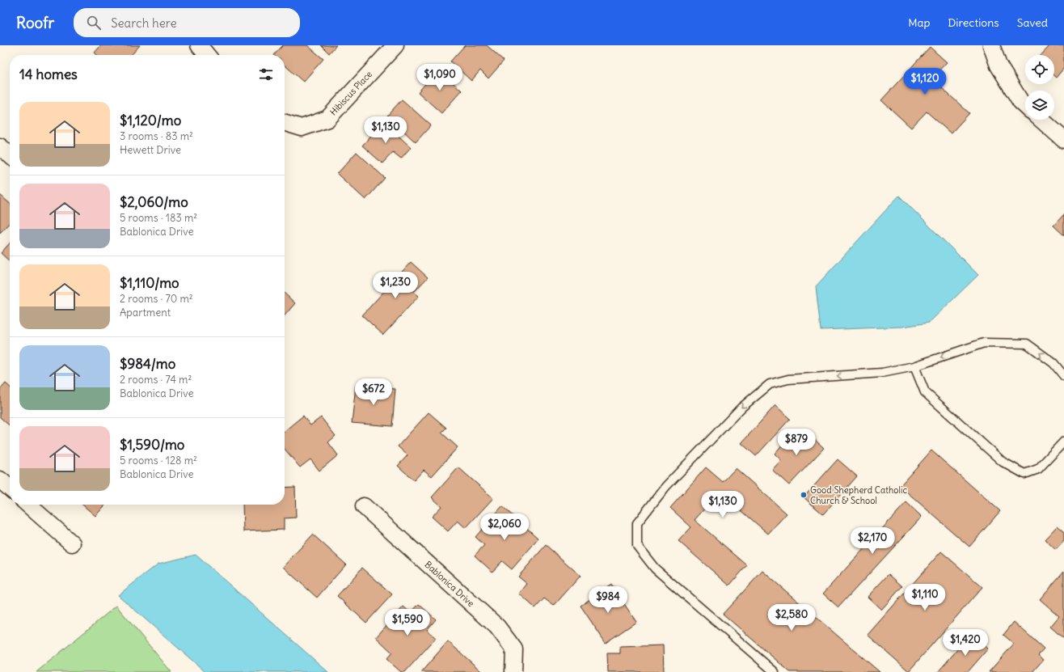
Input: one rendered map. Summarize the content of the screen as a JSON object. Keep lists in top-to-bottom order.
{
  "streets": {
    "street": ["Hibiscus Place", "Bablonica Drive"]
  },
  "places": ["Good Shepherd Catholic Church & School"],
  "page": {
    "header": "Roofr",
    "search": "Search here",
    "nav": ["Map", "Directions", "Saved"],
    "heading": "14 homes",
    "price": [
      "$1,090",
      "$1,120",
      "$1,130",
      "$1,230",
      "$672",
      "$879",
      "$1,130",
      "$2,060",
      "$2,170",
      "$1,110",
      "$984",
      "$2,580",
      "$1,590",
      "$1,420"
    ],
    "list": [
      {
        "name": "$1,120/mo",
        "note": "3 rooms · 83 m² · Hewett Drive"
      },
      {
        "name": "$2,060/mo",
        "note": "5 rooms · 183 m² · Bablonica Drive"
      },
      {
        "name": "$1,110/mo",
        "note": "2 rooms · 70 m² · Apartment"
      },
      {
        "name": "$984/mo",
        "note": "2 rooms · 74 m² · Bablonica Drive"
      },
      {
        "name": "$1,590/mo",
        "note": "5 rooms · 128 m² · Bablonica Drive"
      }
    ]
  }
}
